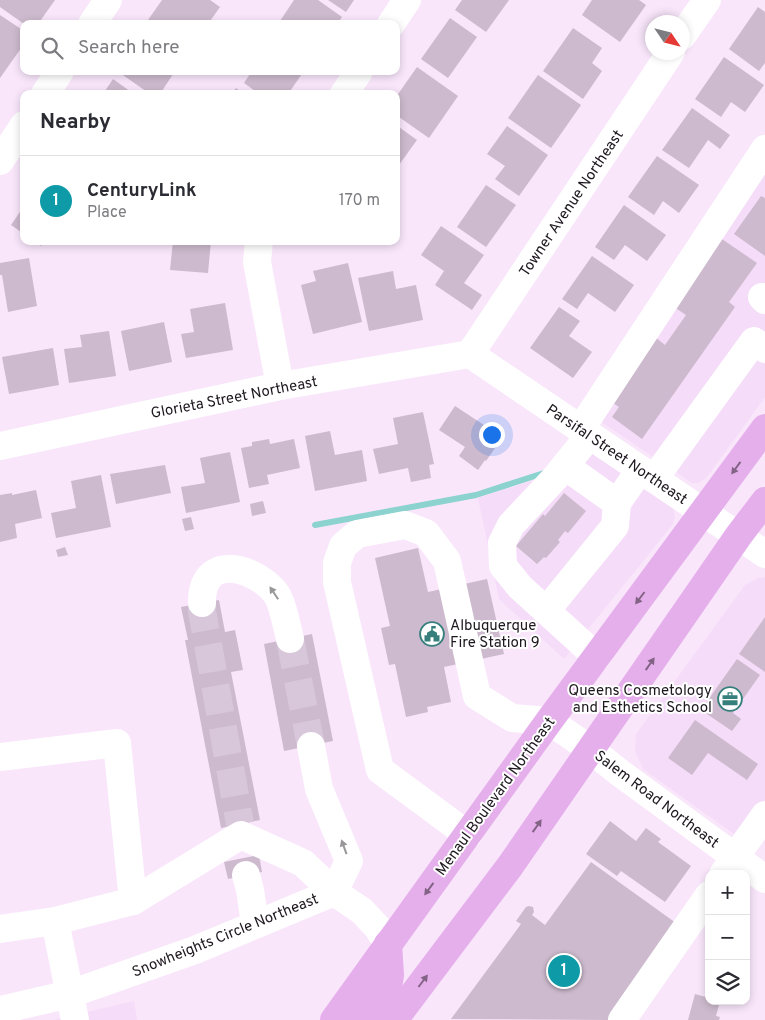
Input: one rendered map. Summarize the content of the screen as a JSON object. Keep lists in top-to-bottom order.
{
  "streets": {
    "main road": ["Menaul Boulevard Northeast"],
    "street": [
      "Towner Avenue Northeast",
      "Glorieta Street Northeast",
      "Parsifal Street Northeast",
      "Salem Road Northeast",
      "Snowheights Circle Northeast"
    ]
  },
  "crossings": [
    ["Towner Avenue Northeast", "Glorieta Street Northeast"],
    ["Towner Avenue Northeast", "Parsifal Street Northeast"],
    ["Glorieta Street Northeast", "Parsifal Street Northeast"],
    ["Parsifal Street Northeast", "Menaul Boulevard Northeast"],
    ["Menaul Boulevard Northeast", "Salem Road Northeast"]
  ],
  "places": {
    "public building": ["Albuquerque Fire Station 9"],
    "office": ["Queens Cosmetology and Esthetics School"]
  },
  "north": "bottom right",
  "page": {
    "search": "Search here",
    "heading": "Nearby",
    "list": [
      {
        "mark": "1",
        "name": "CenturyLink",
        "note": "Place",
        "value": "170 m"
      }
    ],
    "map_buttons": ["+", "−"],
    "pins": "1"
  }
}
